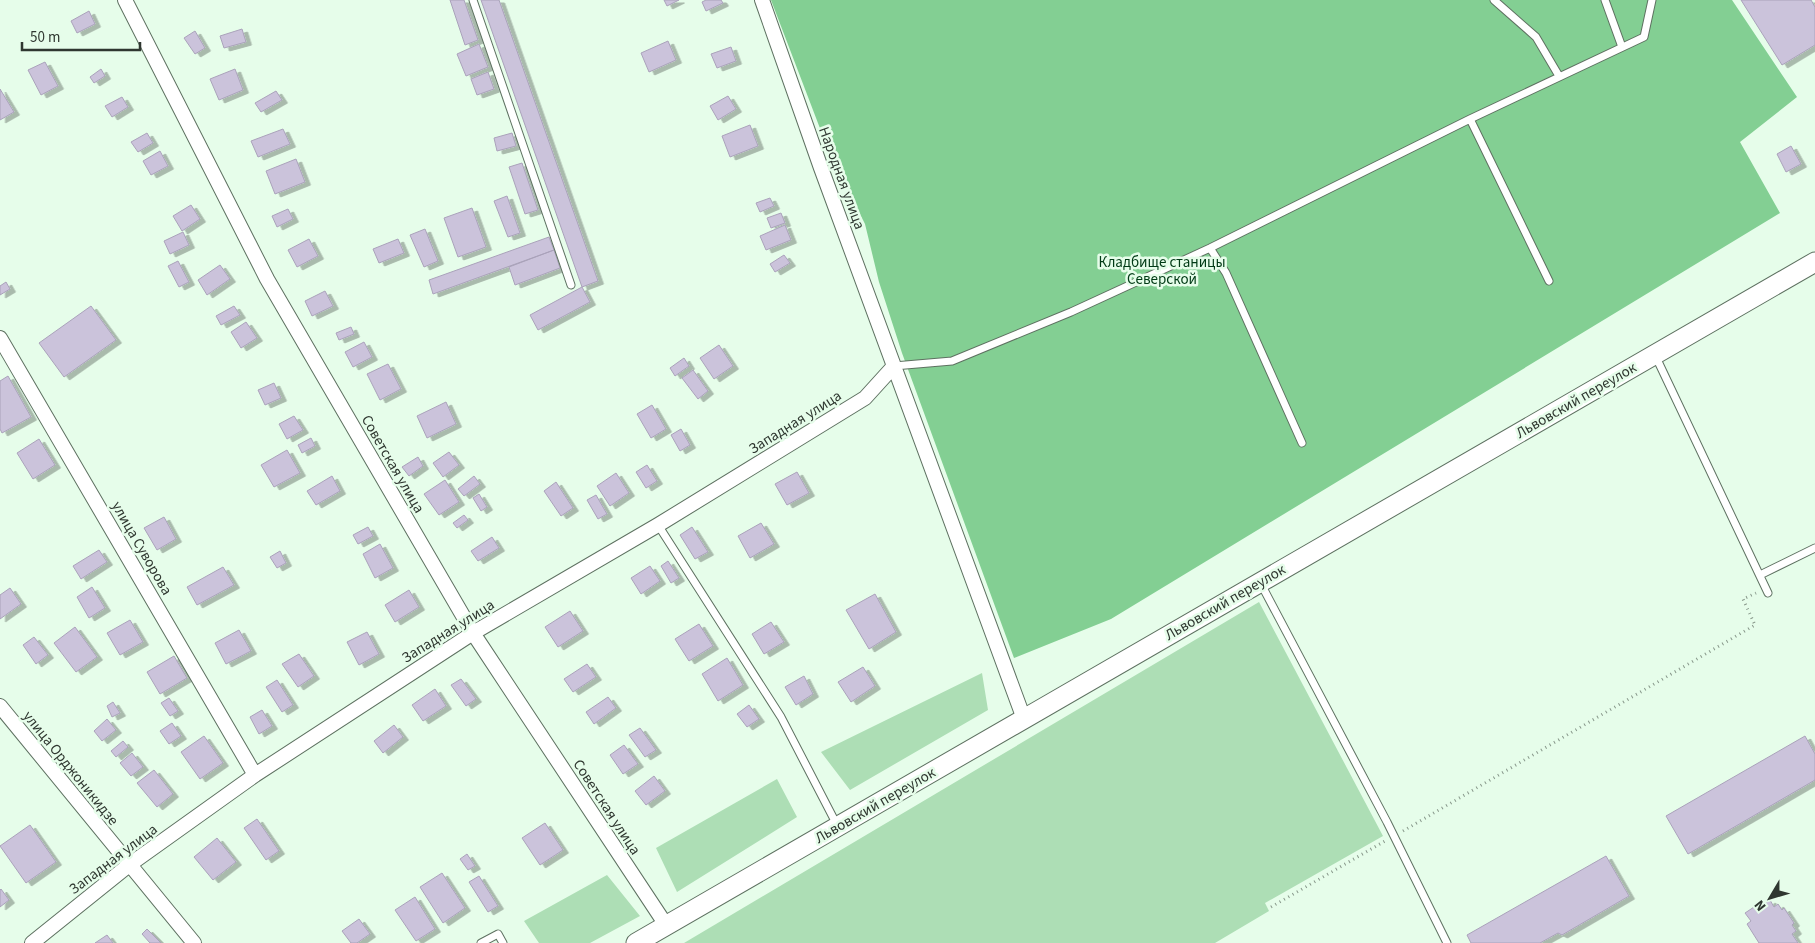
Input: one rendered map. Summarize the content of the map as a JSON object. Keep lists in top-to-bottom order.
{
  "streets": {
    "main road": ["Львовский переулок"],
    "street": [
      "Народная улица",
      "Западная улица",
      "Советская улица",
      "улица Суворова",
      "улица Орджоникидзе"
    ]
  },
  "crossings": [
    ["Народная улица", "Львовский переулок"],
    ["Народная улица", "Западная улица"],
    ["Львовский переулок", "Советская улица"],
    ["Западная улица", "Советская улица"],
    ["Западная улица", "улица Суворова"],
    ["Западная улица", "улица Орджоникидзе"]
  ],
  "parks": ["Кладбище станицы Северской"],
  "scale_bar": "50 m",
  "north": "bottom left"
}
